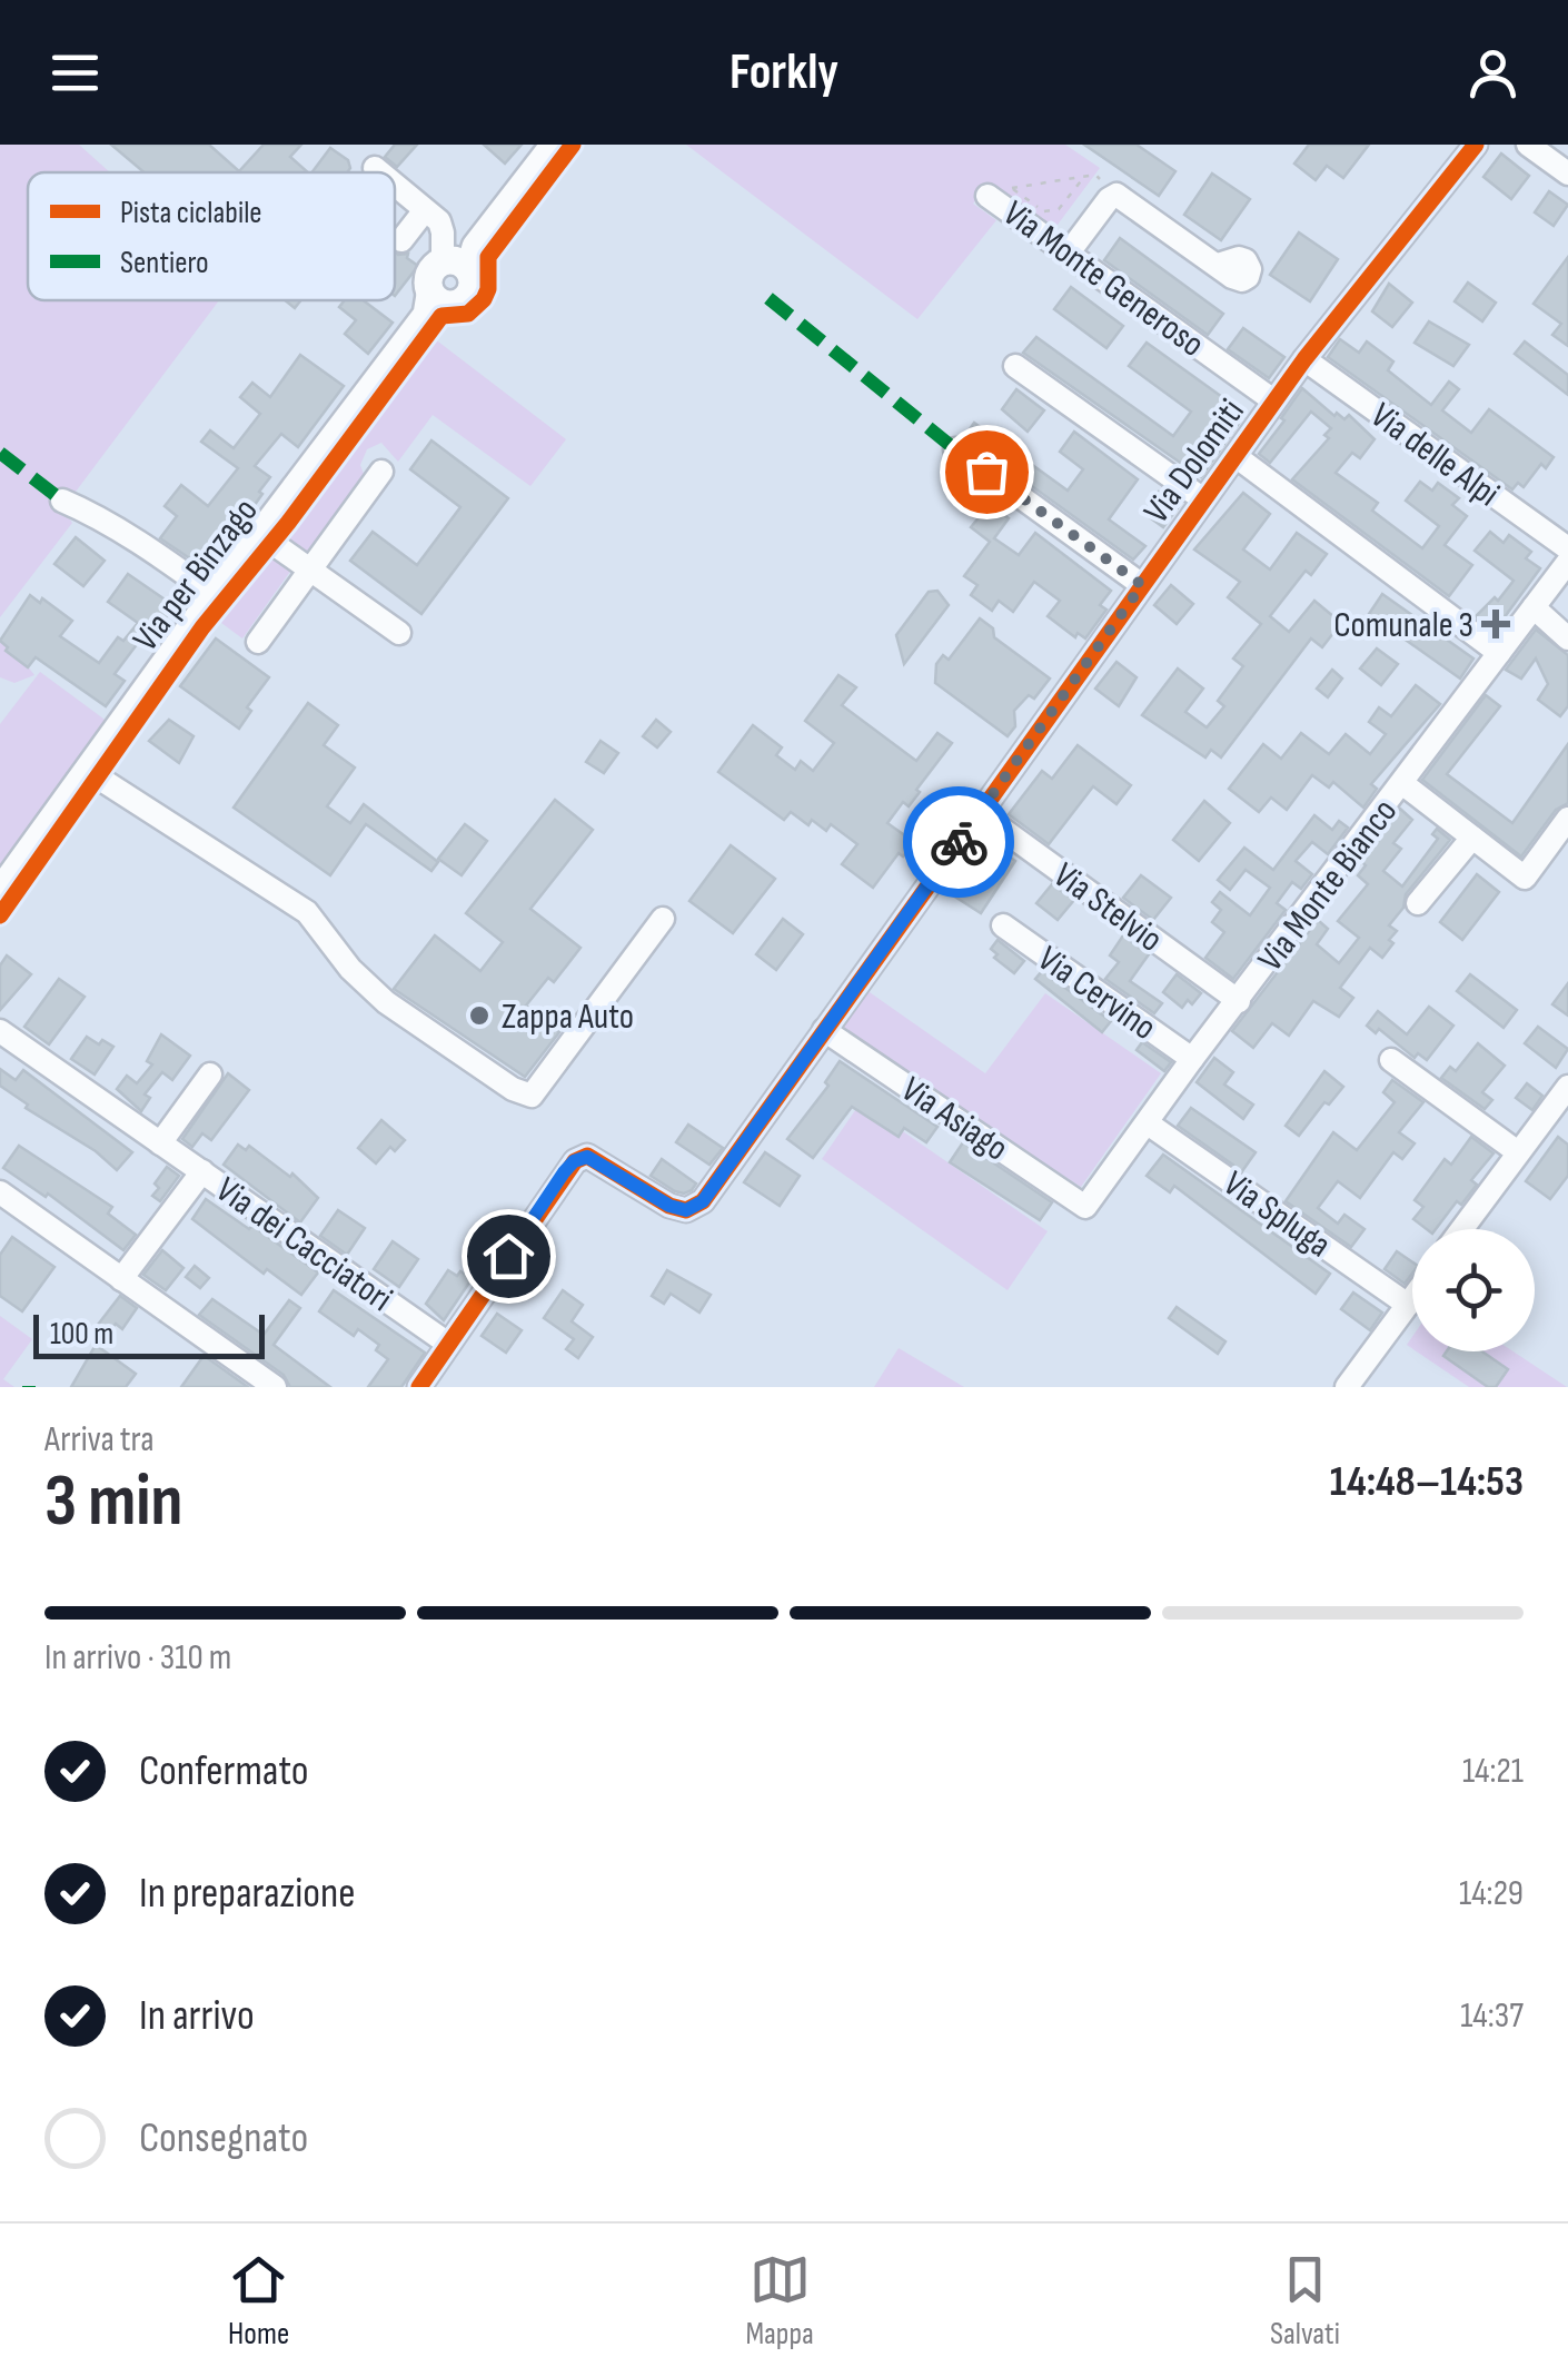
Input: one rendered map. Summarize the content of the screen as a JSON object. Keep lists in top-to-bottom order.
{
  "streets": {
    "main road": ["Via per Binzago"],
    "street": [
      "Via Monte Generoso",
      "Via delle Alpi",
      "Via Dolomiti",
      "Via Monte Bianco",
      "Via Stelvio",
      "Via Cervino",
      "Via Asiago",
      "Via Spluga",
      "Via dei Cacciatori"
    ]
  },
  "crossings": [
    ["Via Monte Generoso", "Via Dolomiti"],
    ["Via delle Alpi", "Via Dolomiti"],
    ["Via Dolomiti", "Via Stelvio"],
    ["Via Dolomiti", "Via Asiago"],
    ["Via Dolomiti", "Via dei Cacciatori"],
    ["Via Monte Bianco", "Via Stelvio"],
    ["Via Monte Bianco", "Via Cervino"],
    ["Via Monte Bianco", "Via Asiago"],
    ["Via Monte Bianco", "Via Spluga"]
  ],
  "places": {
    "health": ["Comunale 3"],
    "other": ["Zappa Auto"]
  },
  "legend": ["Pista ciclabile", "Sentiero"],
  "scale_bar": "100 m",
  "page": {
    "header": "Forkly",
    "scale": "100 m",
    "heading": ["3 min", "Arriva tra", "14:48–14:53"],
    "bar": "In arrivo · 310 m",
    "list": [
      ["Confermato", "14:21"],
      ["In preparazione", "14:29"],
      ["In arrivo", "14:37"],
      "Consegnato"
    ],
    "tabs": ["Home", "Mappa", "Salvati"]
  }
}
